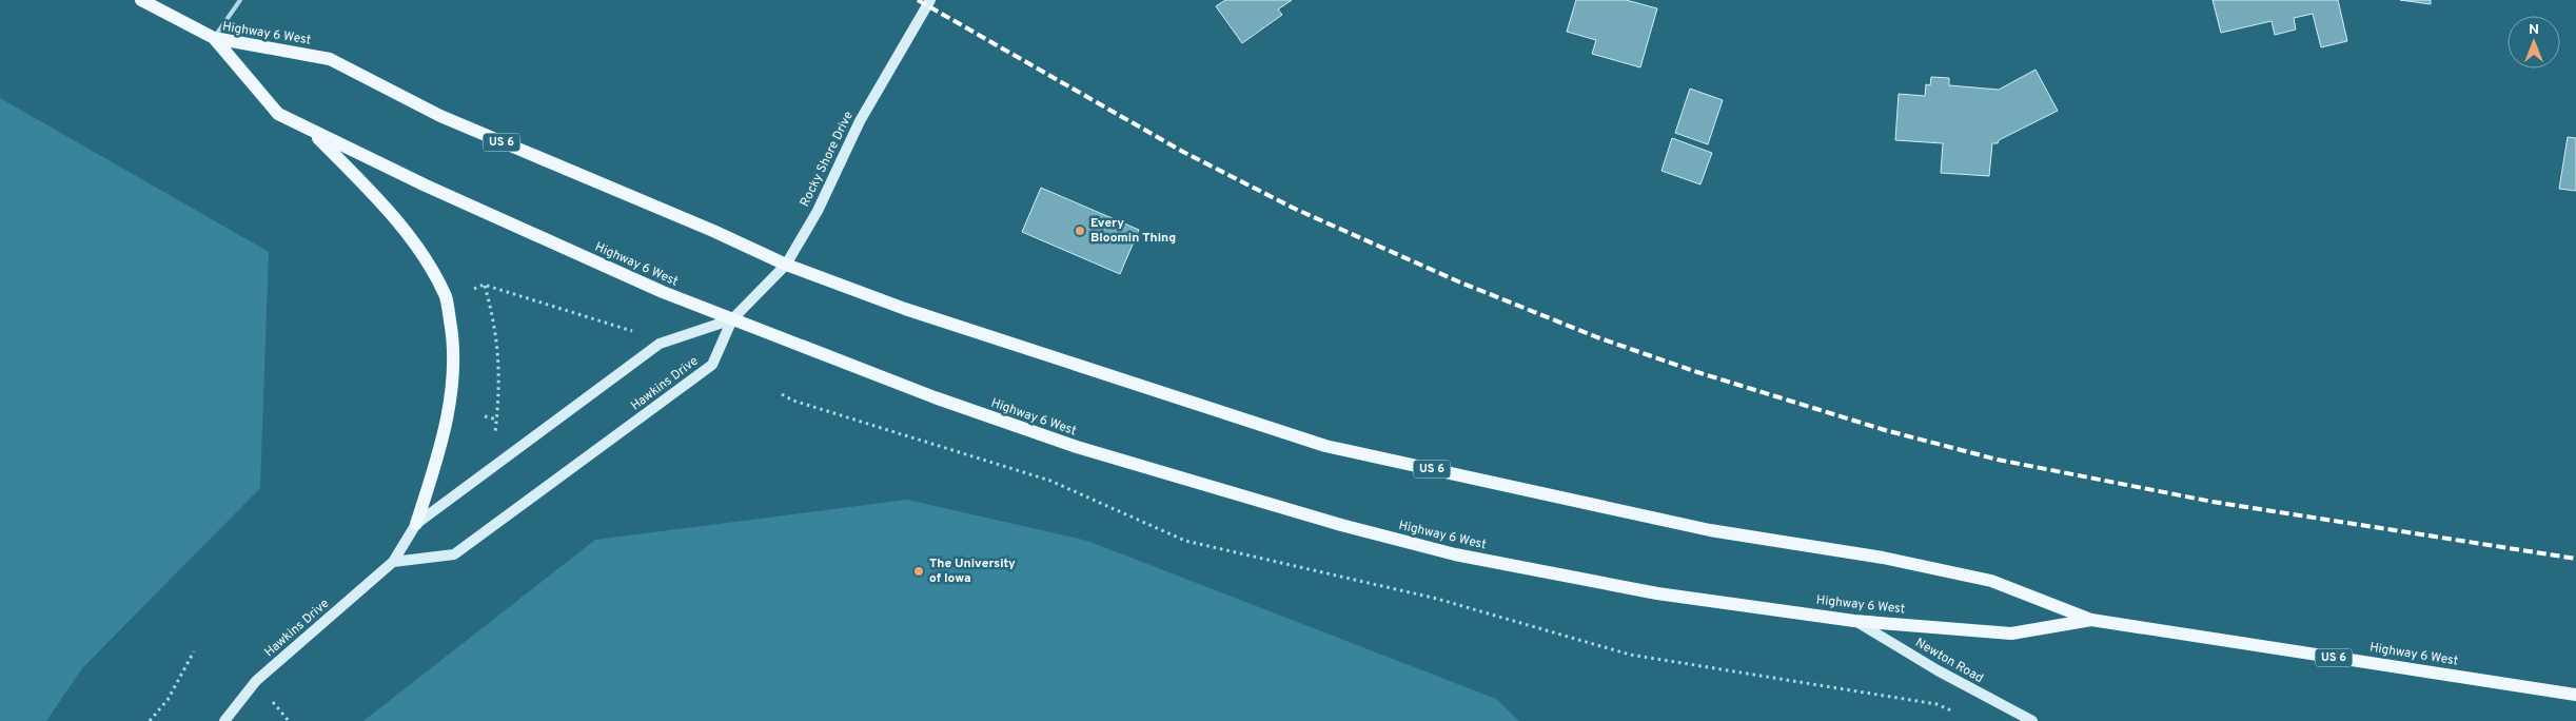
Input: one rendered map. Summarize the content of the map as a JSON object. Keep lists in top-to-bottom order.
{
  "streets": {
    "main road": ["Highway 6 West", "US 6"],
    "street": ["Rocky Shore Drive", "Hawkins Drive", "Newton Road"]
  },
  "crossings": [
    ["Highway 6 West", "US 6"],
    ["Highway 6 West", "Rocky Shore Drive"],
    ["Highway 6 West", "Hawkins Drive"],
    ["Highway 6 West", "Newton Road"],
    ["Rocky Shore Drive", "Hawkins Drive"]
  ],
  "places": ["Every Bloomin Thing", "The University of Iowa"],
  "north": "top"
}
